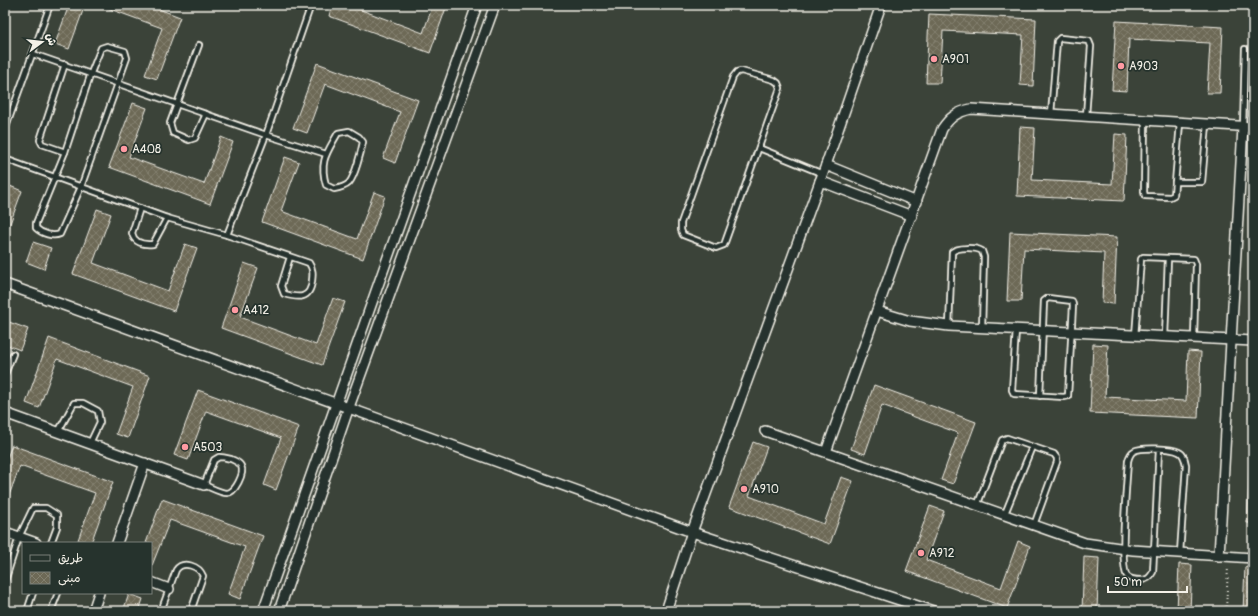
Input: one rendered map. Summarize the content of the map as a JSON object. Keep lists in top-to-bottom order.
{
  "places": [
    "A901",
    "A903",
    "A408",
    "A412",
    "A503",
    "A910",
    "A912"
  ],
  "legend": ["طريق", "مبنى"],
  "scale_bar": "50 m",
  "north": "right"
}
